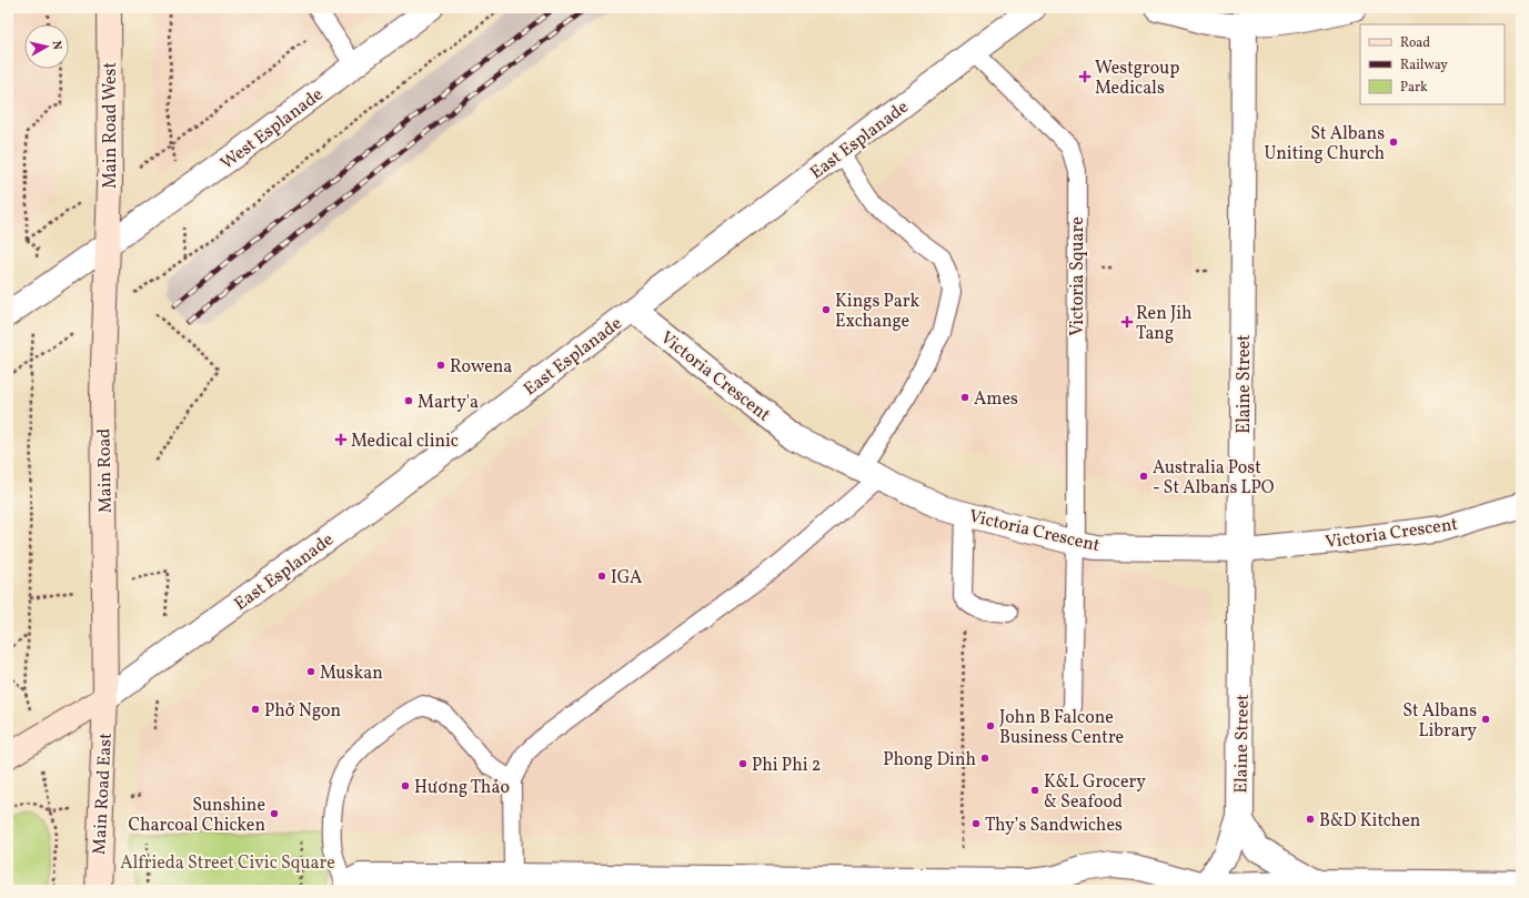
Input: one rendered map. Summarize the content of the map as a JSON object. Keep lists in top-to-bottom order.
{
  "streets": {
    "main road": ["Main Road West", "Main Road", "Main Road East"],
    "street": [
      "West Esplanade",
      "East Esplanade",
      "Victoria Crescent",
      "Elaine Street"
    ],
    "lane": ["Victoria Square"]
  },
  "crossings": [
    ["Main Road West", "West Esplanade"],
    ["Main Road West", "Main Road"],
    ["West Esplanade", "Main Road"],
    ["East Esplanade", "Victoria Square"],
    ["East Esplanade", "Victoria Crescent"],
    ["East Esplanade", "Main Road"],
    ["East Esplanade", "Main Road East"],
    ["Victoria Square", "Victoria Crescent"],
    ["Victoria Crescent", "Elaine Street"],
    ["Main Road", "Main Road East"]
  ],
  "parks": ["Alfrieda Street Civic Square"],
  "places": {
    "health": ["Westgroup Medicals", "Ren Jih Tang", "Medical clinic"],
    "other": [
      "St Albans Uniting Church",
      "Kings Park Exchange",
      "Rowena",
      "Ames",
      "Marty'a",
      "Australia Post - St Albans LPO",
      "IGA",
      "Muskan",
      "Phở Ngon",
      "St Albans Library",
      "John B Falcone Business Centre",
      "Phong Dinh",
      "Phi Phi 2",
      "Hương Thảo",
      "K&L Grocery & Seafood",
      "Sunshine Charcoal Chicken",
      "B&D Kitchen",
      "Thy’s Sandwiches"
    ]
  },
  "legend": ["Road", "Railway", "Park"],
  "north": "right"
}
